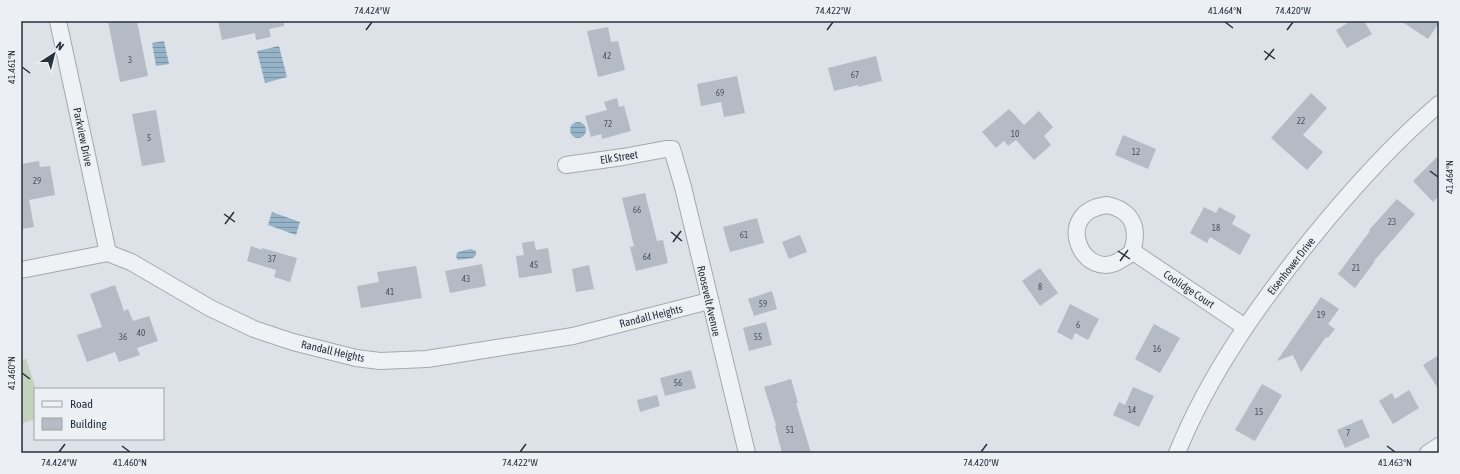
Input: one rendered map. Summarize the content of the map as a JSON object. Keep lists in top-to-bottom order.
{
  "streets": {
    "street": [
      "Parkview Drive",
      "Elk Street",
      "Eisenhower Drive",
      "Coolidge Court",
      "Roosevelt Avenue",
      "Randall Heights"
    ]
  },
  "crossings": [
    ["Parkview Drive", "Randall Heights"],
    ["Elk Street", "Roosevelt Avenue"],
    ["Eisenhower Drive", "Coolidge Court"],
    ["Roosevelt Avenue", "Randall Heights"]
  ],
  "house_numbers": [
    "42",
    "3",
    "67",
    "69",
    "22",
    "72",
    "10",
    "5",
    "12",
    "29",
    "66",
    "23",
    "18",
    "61",
    "64",
    "37",
    "45",
    "21",
    "43",
    "8",
    "41",
    "59",
    "19",
    "6",
    "40",
    "36",
    "55",
    "16",
    "56",
    "14",
    "15",
    "51",
    "7"
  ],
  "legend": ["Road", "Building"],
  "north": "top right",
  "coordinates": [
    "74.424°W",
    "74.422°W",
    "41.464°N",
    "74.420°W",
    "41.461°N",
    "41.460°N",
    "41.463°N"
  ]
}
